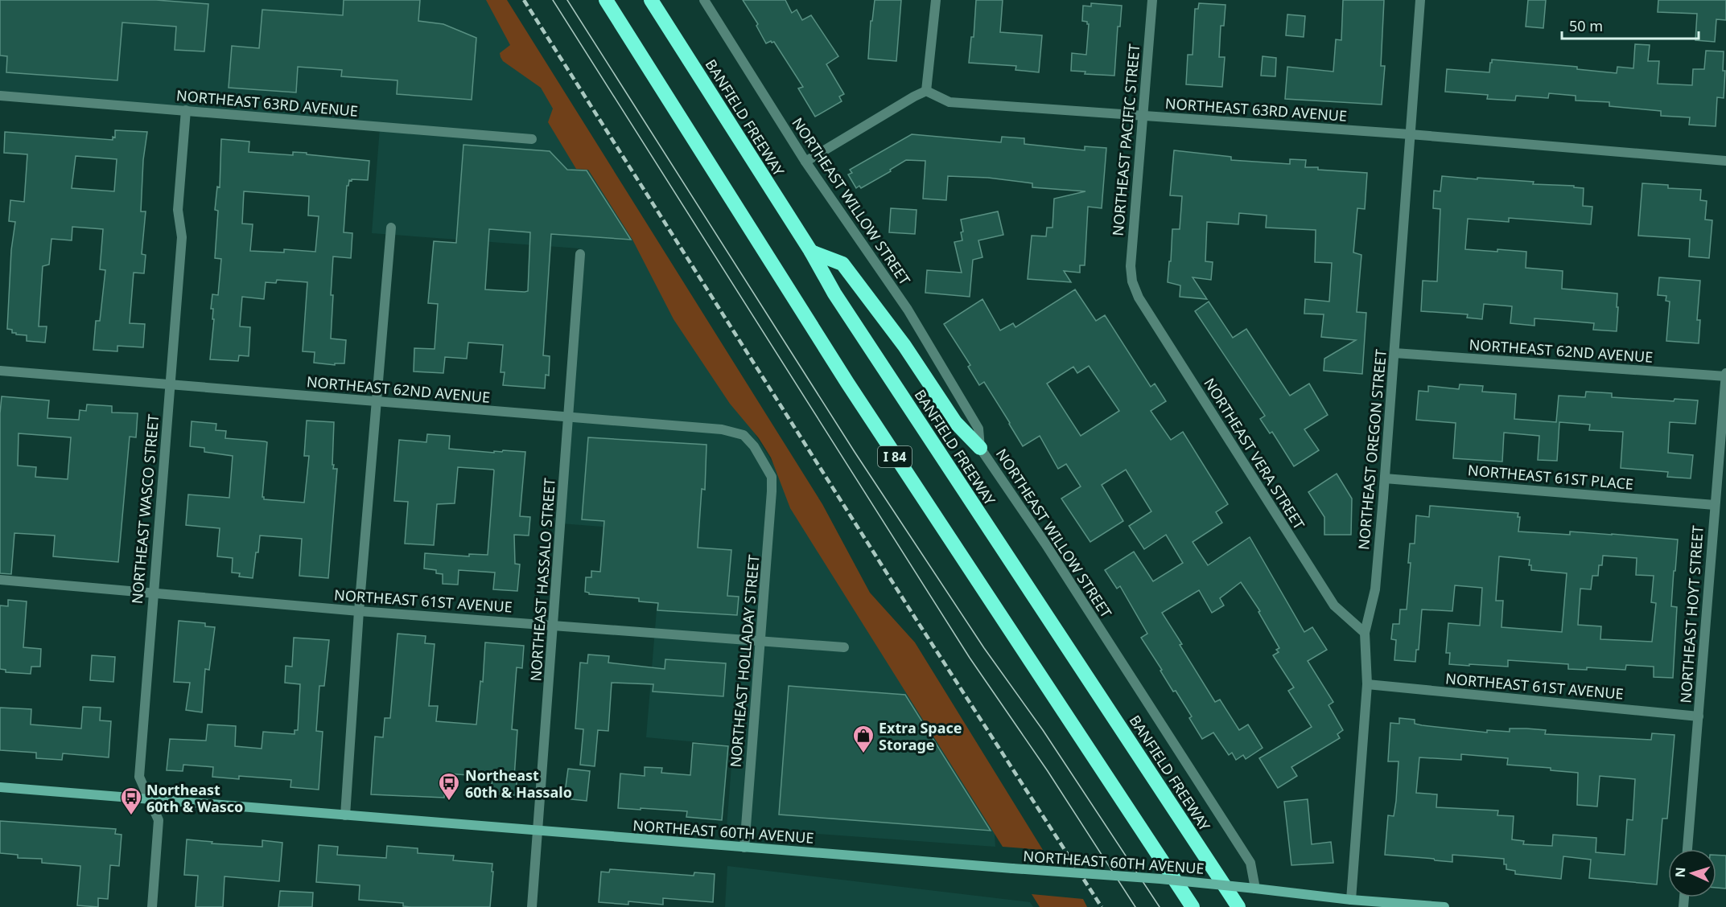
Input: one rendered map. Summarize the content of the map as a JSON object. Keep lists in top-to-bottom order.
{
  "streets": {
    "highway": ["BANFIELD FREEWAY", "I 84"],
    "main road": ["NORTHEAST 60TH AVENUE"],
    "street": [
      "NORTHEAST 63RD AVENUE",
      "NORTHEAST PACIFIC STREET",
      "NORTHEAST WILLOW STREET",
      "NORTHEAST 62ND AVENUE",
      "NORTHEAST OREGON STREET",
      "NORTHEAST VERA STREET",
      "NORTHEAST 61ST PLACE",
      "NORTHEAST WASCO STREET",
      "NORTHEAST HASSALO STREET",
      "NORTHEAST 61ST AVENUE",
      "NORTHEAST HOYT STREET",
      "NORTHEAST HOLLADAY STREET"
    ]
  },
  "crossings": [
    ["NORTHEAST 63RD AVENUE", "NORTHEAST PACIFIC STREET"],
    ["NORTHEAST 63RD AVENUE", "NORTHEAST OREGON STREET"],
    ["NORTHEAST 63RD AVENUE", "NORTHEAST WASCO STREET"],
    ["NORTHEAST PACIFIC STREET", "NORTHEAST VERA STREET"],
    ["NORTHEAST WILLOW STREET", "NORTHEAST 60TH AVENUE"],
    ["NORTHEAST 62ND AVENUE", "NORTHEAST OREGON STREET"],
    ["NORTHEAST 62ND AVENUE", "NORTHEAST WASCO STREET"],
    ["NORTHEAST 62ND AVENUE", "NORTHEAST HASSALO STREET"],
    ["NORTHEAST 62ND AVENUE", "NORTHEAST HOYT STREET"],
    ["NORTHEAST 62ND AVENUE", "NORTHEAST HOLLADAY STREET"],
    ["NORTHEAST OREGON STREET", "NORTHEAST VERA STREET"],
    ["NORTHEAST OREGON STREET", "NORTHEAST 61ST PLACE"],
    ["NORTHEAST OREGON STREET", "NORTHEAST 61ST AVENUE"],
    ["NORTHEAST OREGON STREET", "NORTHEAST 60TH AVENUE"],
    ["NORTHEAST 61ST PLACE", "NORTHEAST HOYT STREET"],
    ["NORTHEAST WASCO STREET", "NORTHEAST 61ST AVENUE"],
    ["NORTHEAST WASCO STREET", "NORTHEAST 60TH AVENUE"],
    ["NORTHEAST HASSALO STREET", "NORTHEAST 61ST AVENUE"],
    ["NORTHEAST HASSALO STREET", "NORTHEAST 60TH AVENUE"],
    ["NORTHEAST 61ST AVENUE", "NORTHEAST HOYT STREET"],
    ["NORTHEAST 61ST AVENUE", "NORTHEAST HOLLADAY STREET"],
    ["NORTHEAST HOLLADAY STREET", "NORTHEAST 60TH AVENUE"]
  ],
  "places": {
    "shop": ["Extra Space Storage"],
    "bus stop": ["Northeast 60th & Hassalo", "Northeast 60th & Wasco"]
  },
  "scale_bar": "50 m",
  "north": "left"
}
